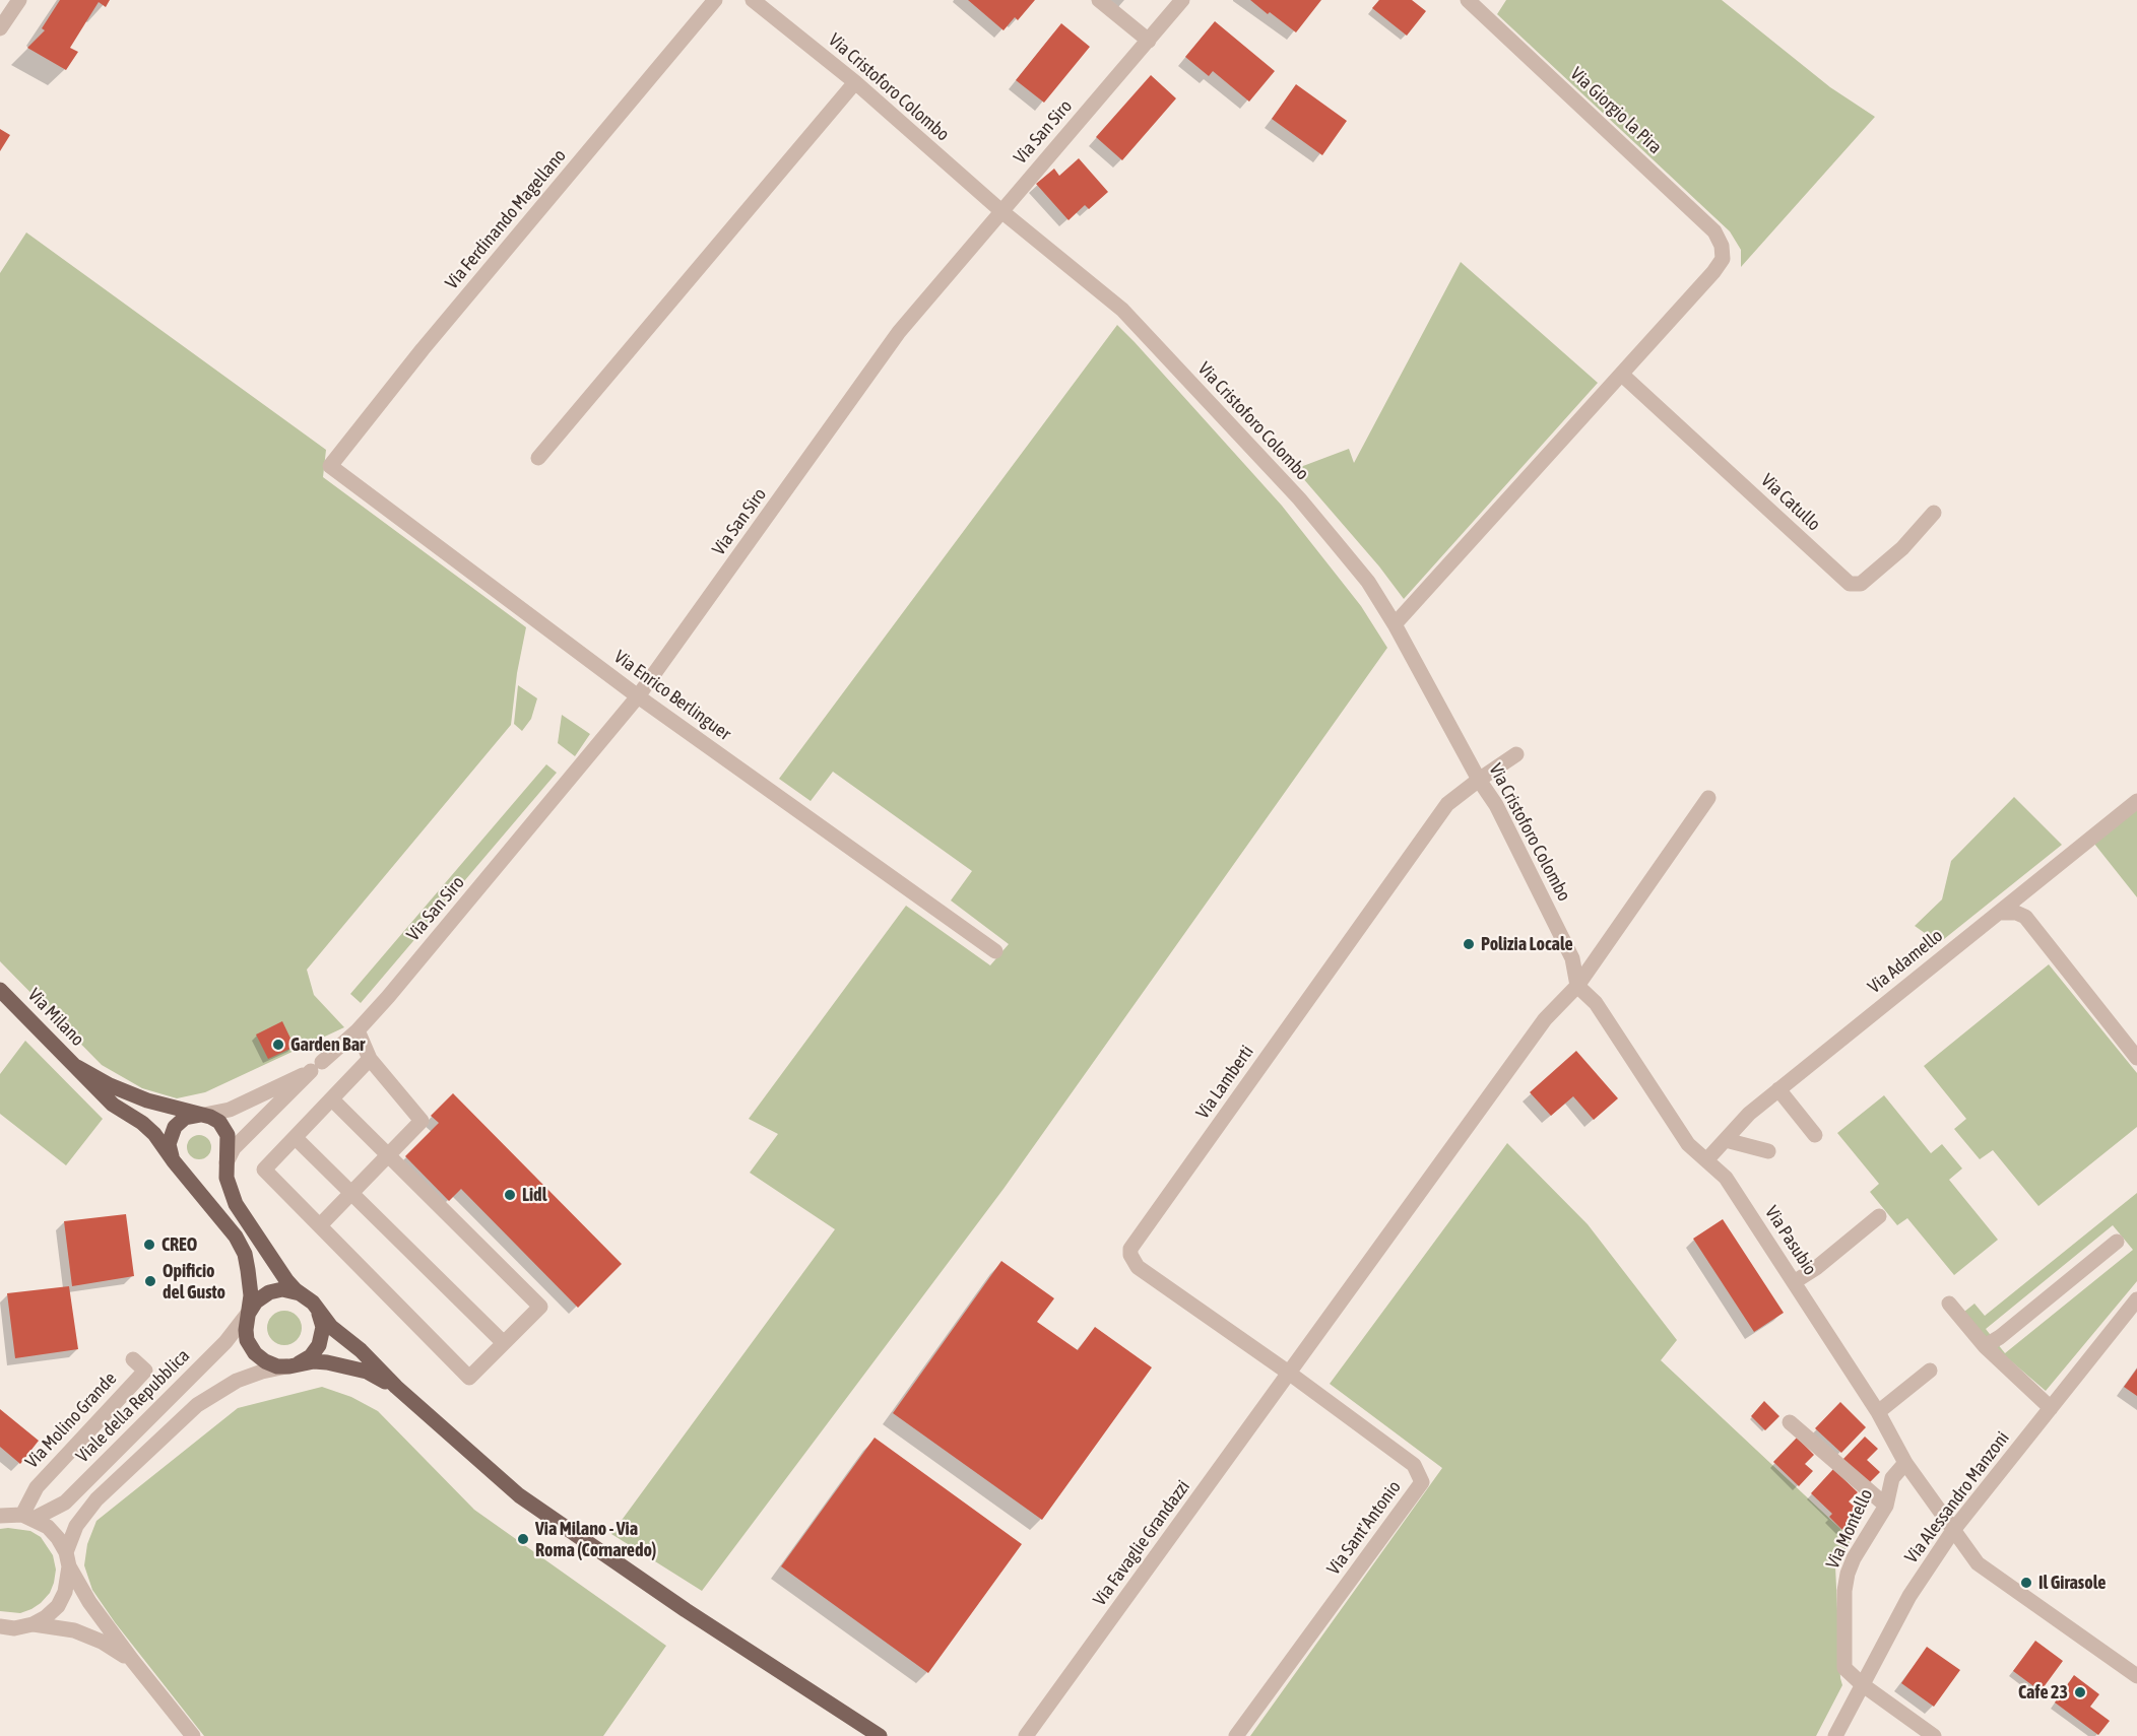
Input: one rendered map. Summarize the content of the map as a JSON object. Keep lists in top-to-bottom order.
{
  "streets": {
    "main road": ["Via Milano"],
    "street": [
      "Via Cristoforo Colombo",
      "Via Giorgio la Pira",
      "Via San Siro",
      "Via Ferdinando Magellano",
      "Via Catullo",
      "Via Enrico Berlinguer",
      "Via Adamello",
      "Via Lamberti",
      "Via Pasubio",
      "Viale della Repubblica",
      "Via Molino Grande",
      "Via Alessandro Manzoni",
      "Via Sant'Antonio",
      "Via Montello",
      "Via Favaglie Grandazzi"
    ]
  },
  "crossings": [
    ["Via Cristoforo Colombo", "Via San Siro"],
    ["Via Cristoforo Colombo", "Via Lamberti"],
    ["Via Cristoforo Colombo", "Via Pasubio"],
    ["Via Cristoforo Colombo", "Via Favaglie Grandazzi"],
    ["Via Giorgio la Pira", "Via Catullo"],
    ["Via San Siro", "Via Enrico Berlinguer"],
    ["Via Ferdinando Magellano", "Via Enrico Berlinguer"],
    ["Via Adamello", "Via Pasubio"],
    ["Via Milano", "Viale della Repubblica"],
    ["Via Lamberti", "Via Sant'Antonio"],
    ["Via Lamberti", "Via Favaglie Grandazzi"],
    ["Via Pasubio", "Via Alessandro Manzoni"],
    ["Via Pasubio", "Via Montello"],
    ["Via Pasubio", "Via Favaglie Grandazzi"],
    ["Viale della Repubblica", "Via Molino Grande"],
    ["Via Alessandro Manzoni", "Via Montello"],
    ["Via Sant'Antonio", "Via Favaglie Grandazzi"]
  ],
  "places": [
    "Polizia Locale",
    "Garden Bar",
    "Lidl",
    "CREO",
    "Opificio del Gusto",
    "Via Milano - Via Roma (Cornaredo)",
    "Il Girasole",
    "Cafe 23"
  ]
}
